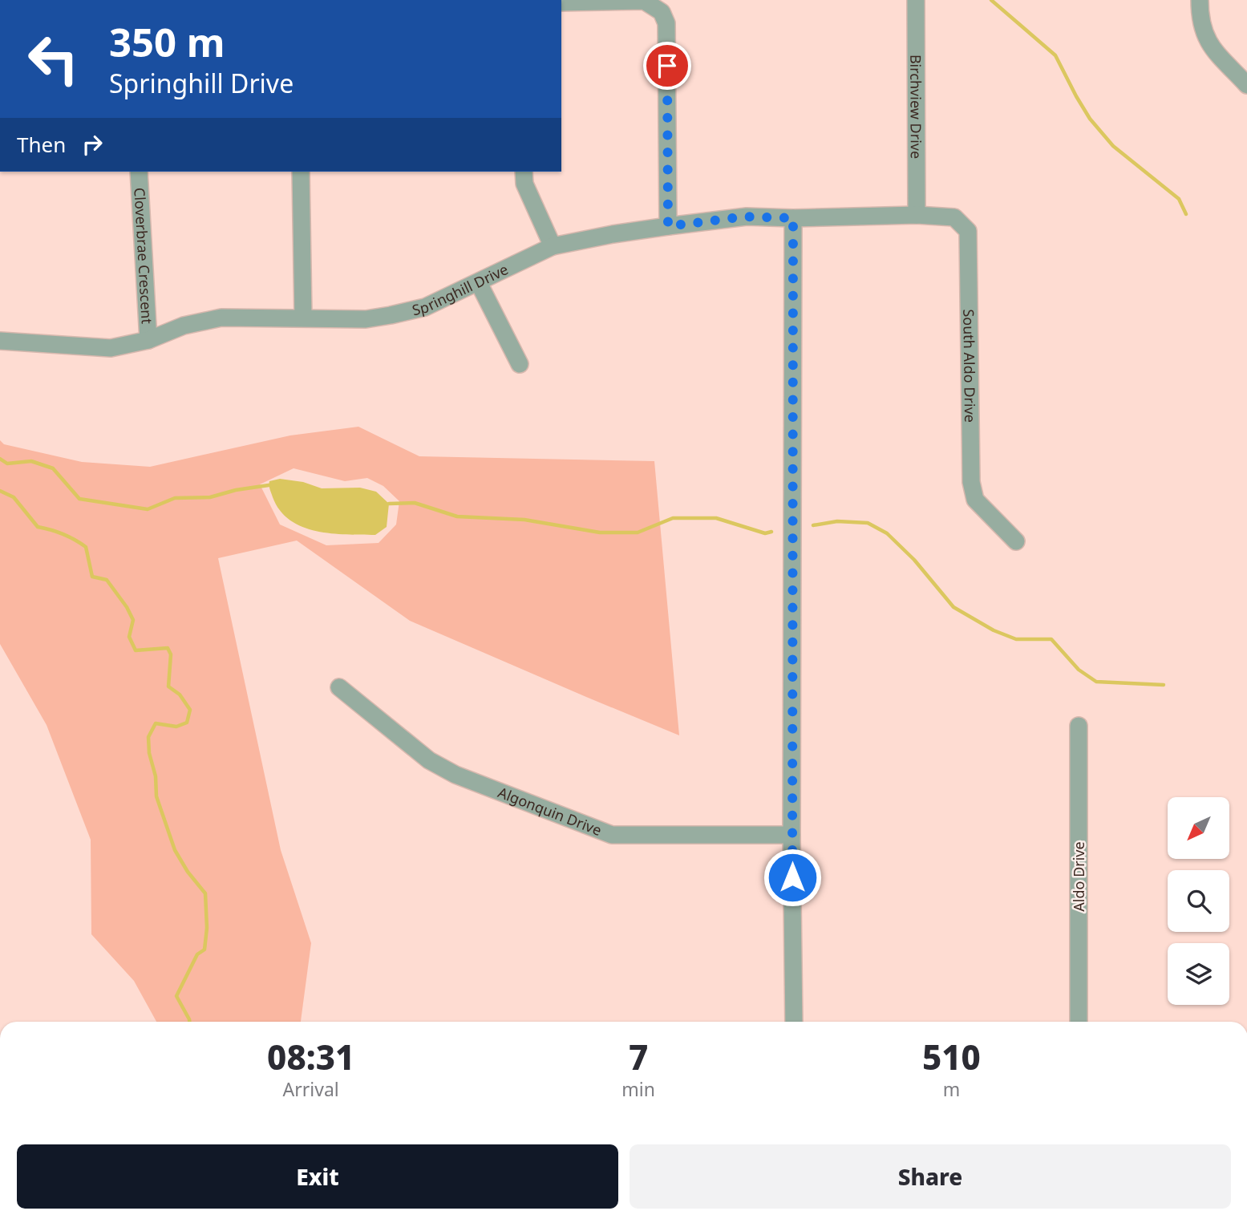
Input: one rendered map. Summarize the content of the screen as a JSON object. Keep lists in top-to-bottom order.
{
  "streets": {
    "street": [
      "Birchview Drive",
      "Cloverbrae Crescent",
      "Springhill Drive",
      "South Aldo Drive",
      "Algonquin Drive",
      "Aldo Drive"
    ]
  },
  "crossings": [
    ["Birchview Drive", "Springhill Drive"],
    ["Birchview Drive", "South Aldo Drive"],
    ["Cloverbrae Crescent", "Springhill Drive"],
    ["Springhill Drive", "South Aldo Drive"]
  ],
  "north": "bottom left",
  "page": {
    "turn": ["350 m", "Springhill Drive"],
    "then": "Then",
    "eta": [
      "08:31",
      "Arrival",
      "7",
      "min",
      "510",
      "m"
    ],
    "buttons": ["Exit", "Share"]
  }
}
